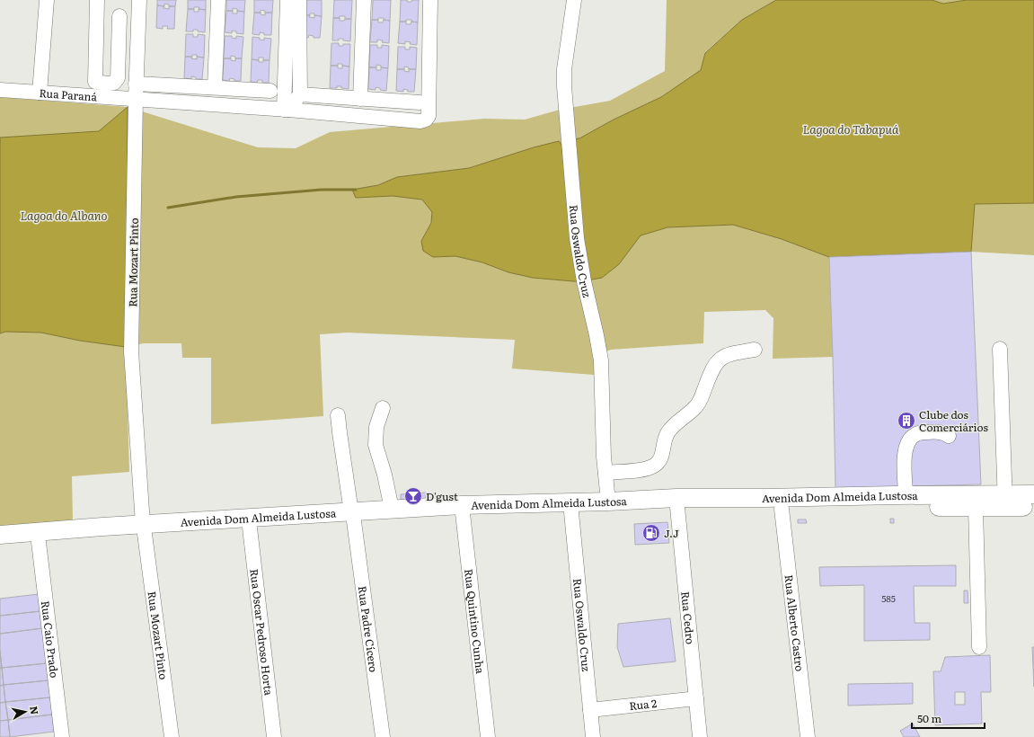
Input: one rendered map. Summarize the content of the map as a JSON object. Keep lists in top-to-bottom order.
{
  "streets": {
    "main road": ["Avenida Dom Almeida Lustosa"],
    "street": [
      "Rua Paraná",
      "Rua Oswaldo Cruz",
      "Rua Mozart Pinto",
      "Rua Cedro",
      "Rua Quintino Cunha",
      "Rua Alberto Castro",
      "Rua Padre Cícero",
      "Rua Oscar Pedroso Horta",
      "Rua Caio Prado",
      "Rua 2"
    ]
  },
  "crossings": [
    ["Rua Paraná", "Rua Mozart Pinto"],
    ["Rua Oswaldo Cruz", "Avenida Dom Almeida Lustosa"],
    ["Rua Oswaldo Cruz", "Rua 2"],
    ["Rua Mozart Pinto", "Avenida Dom Almeida Lustosa"],
    ["Avenida Dom Almeida Lustosa", "Rua Cedro"],
    ["Avenida Dom Almeida Lustosa", "Rua Quintino Cunha"],
    ["Avenida Dom Almeida Lustosa", "Rua Alberto Castro"],
    ["Avenida Dom Almeida Lustosa", "Rua Padre Cícero"],
    ["Avenida Dom Almeida Lustosa", "Rua Oscar Pedroso Horta"],
    ["Avenida Dom Almeida Lustosa", "Rua Caio Prado"],
    ["Rua Cedro", "Rua 2"]
  ],
  "water": ["Lagoa do Tabapuá", "Lagoa do Albano"],
  "places": {
    "building": ["Clube dos Comerciários"],
    "bar": ["D'gust"],
    "fuel station": ["J.J"]
  },
  "house_numbers": ["585"],
  "scale_bar": "50 m",
  "north": "right"
}
